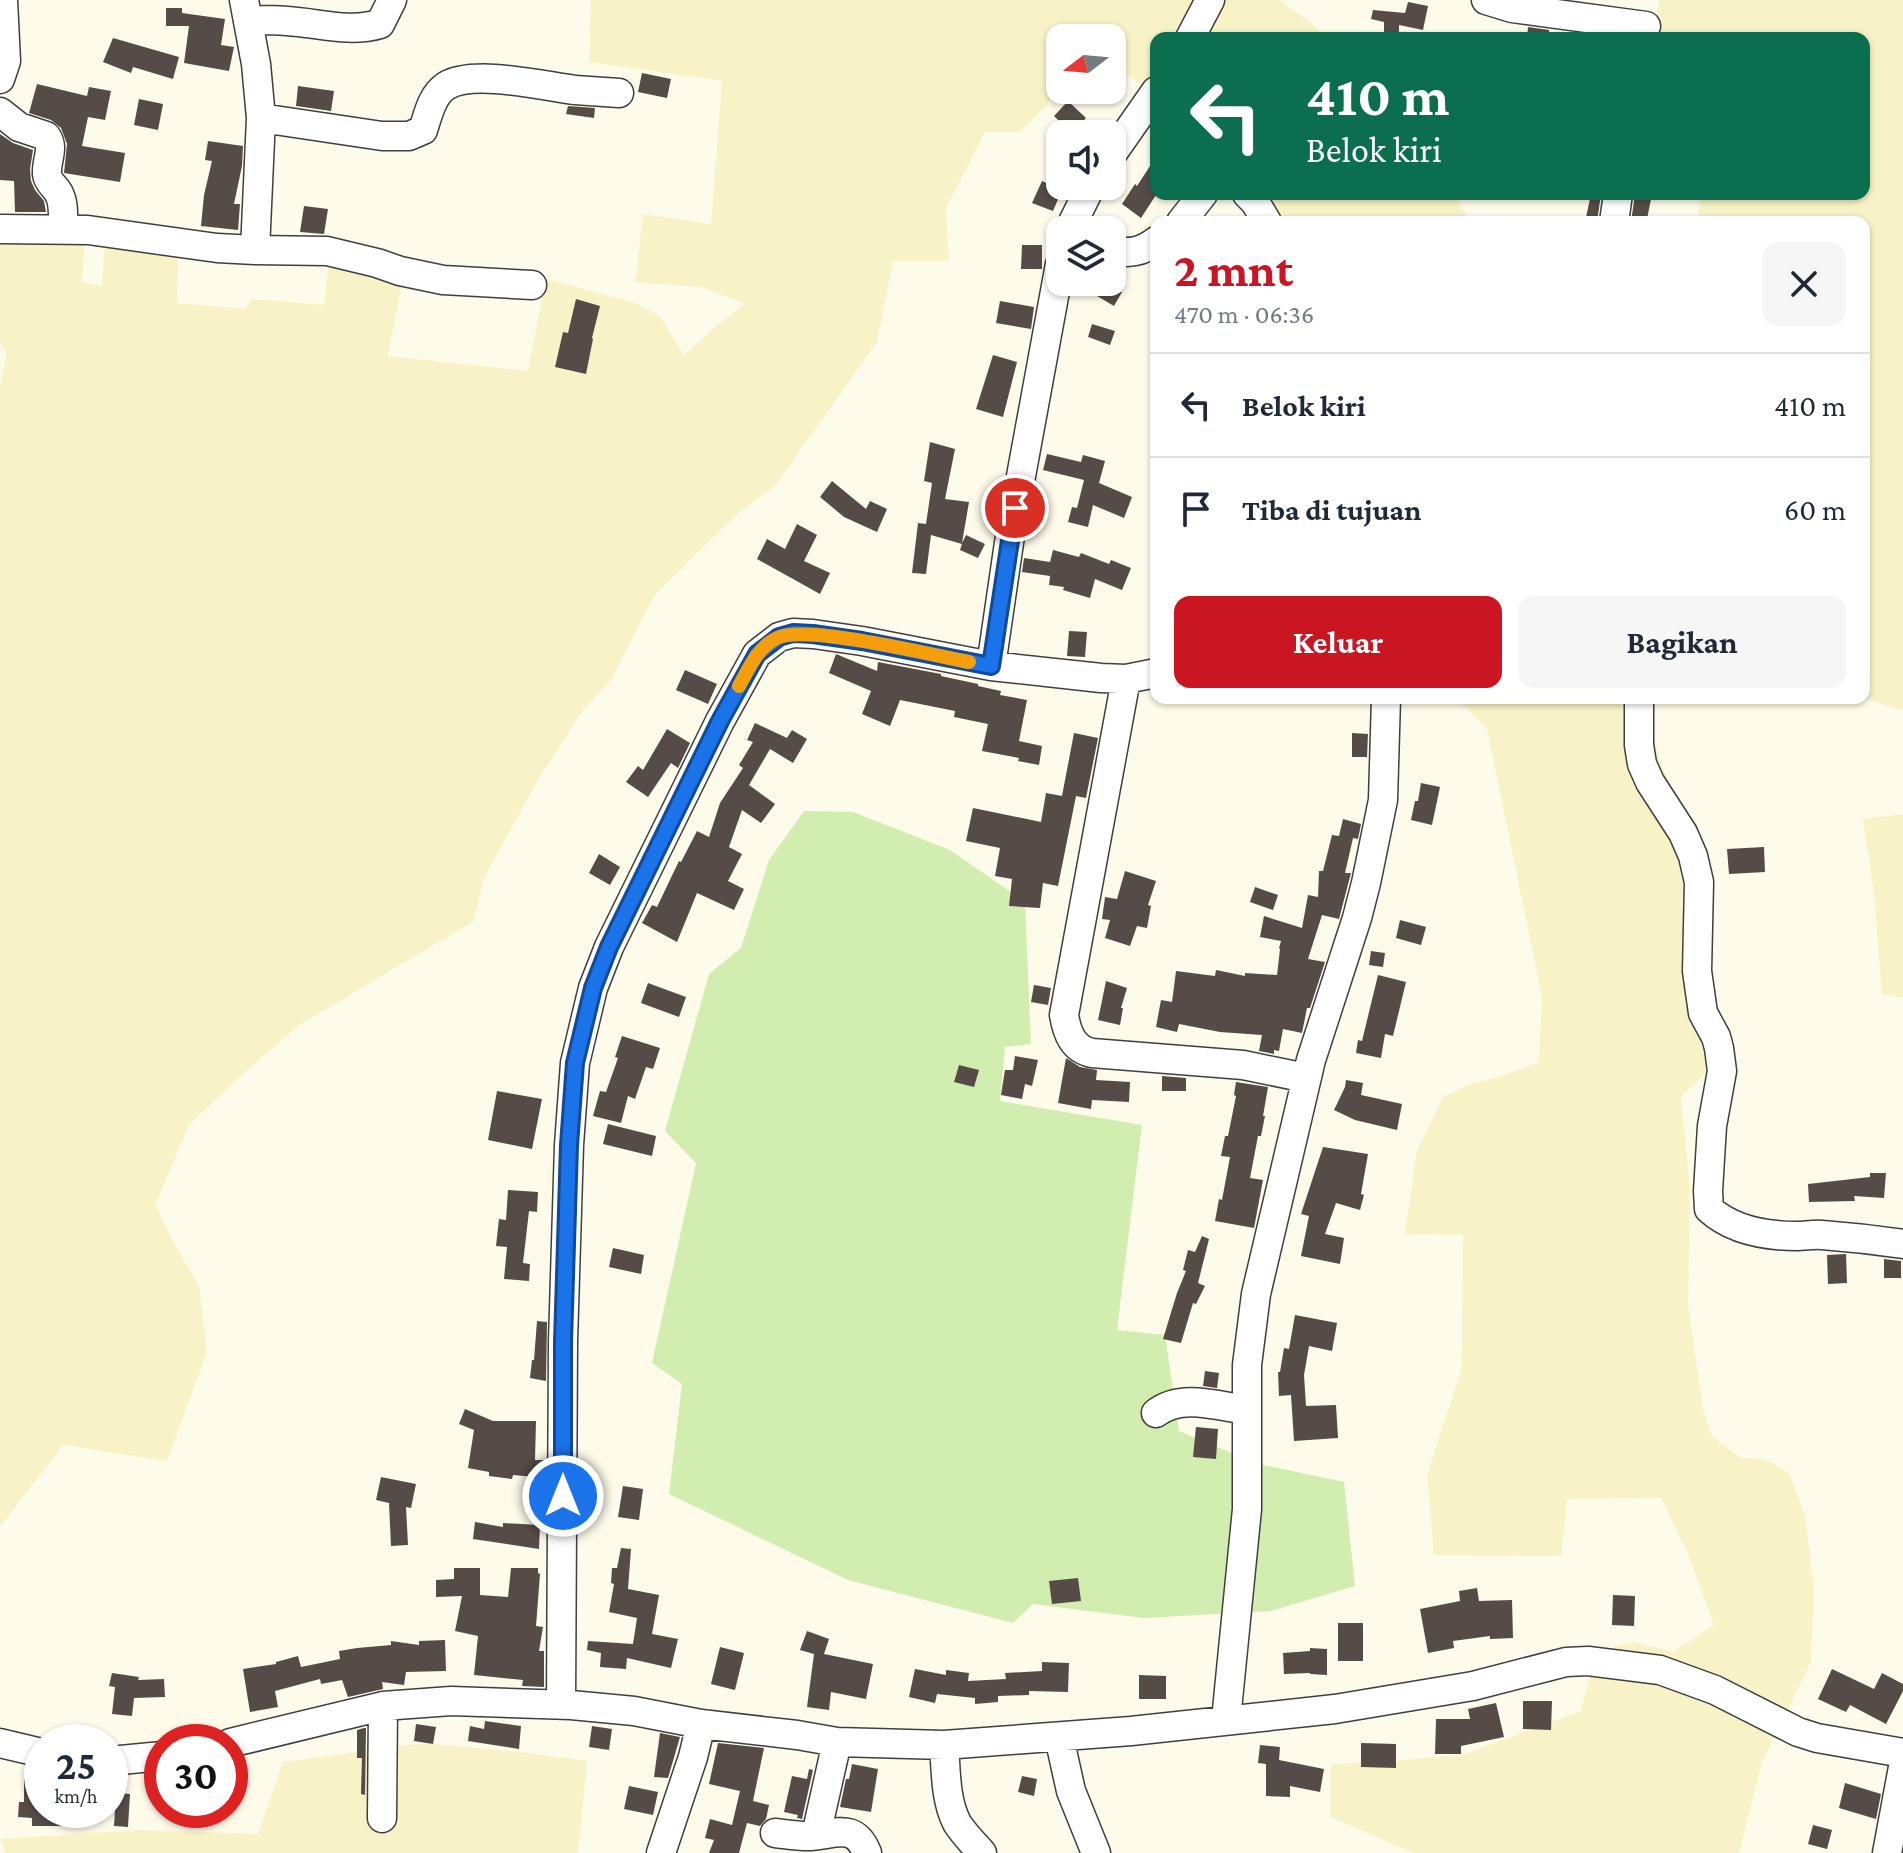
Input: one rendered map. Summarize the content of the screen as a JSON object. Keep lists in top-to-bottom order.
{
  "north": "left",
  "page": {
    "turn": ["410 m", "Belok kiri"],
    "heading": ["2 mnt", "470 m · 06:36"],
    "list": [
      {
        "name": "Belok kiri",
        "value": "410 m"
      },
      {
        "name": "Tiba di tujuan",
        "value": "60 m"
      }
    ],
    "buttons": ["Keluar", "Bagikan"],
    "speed": "25 km/h",
    "limit": "30"
  }
}
